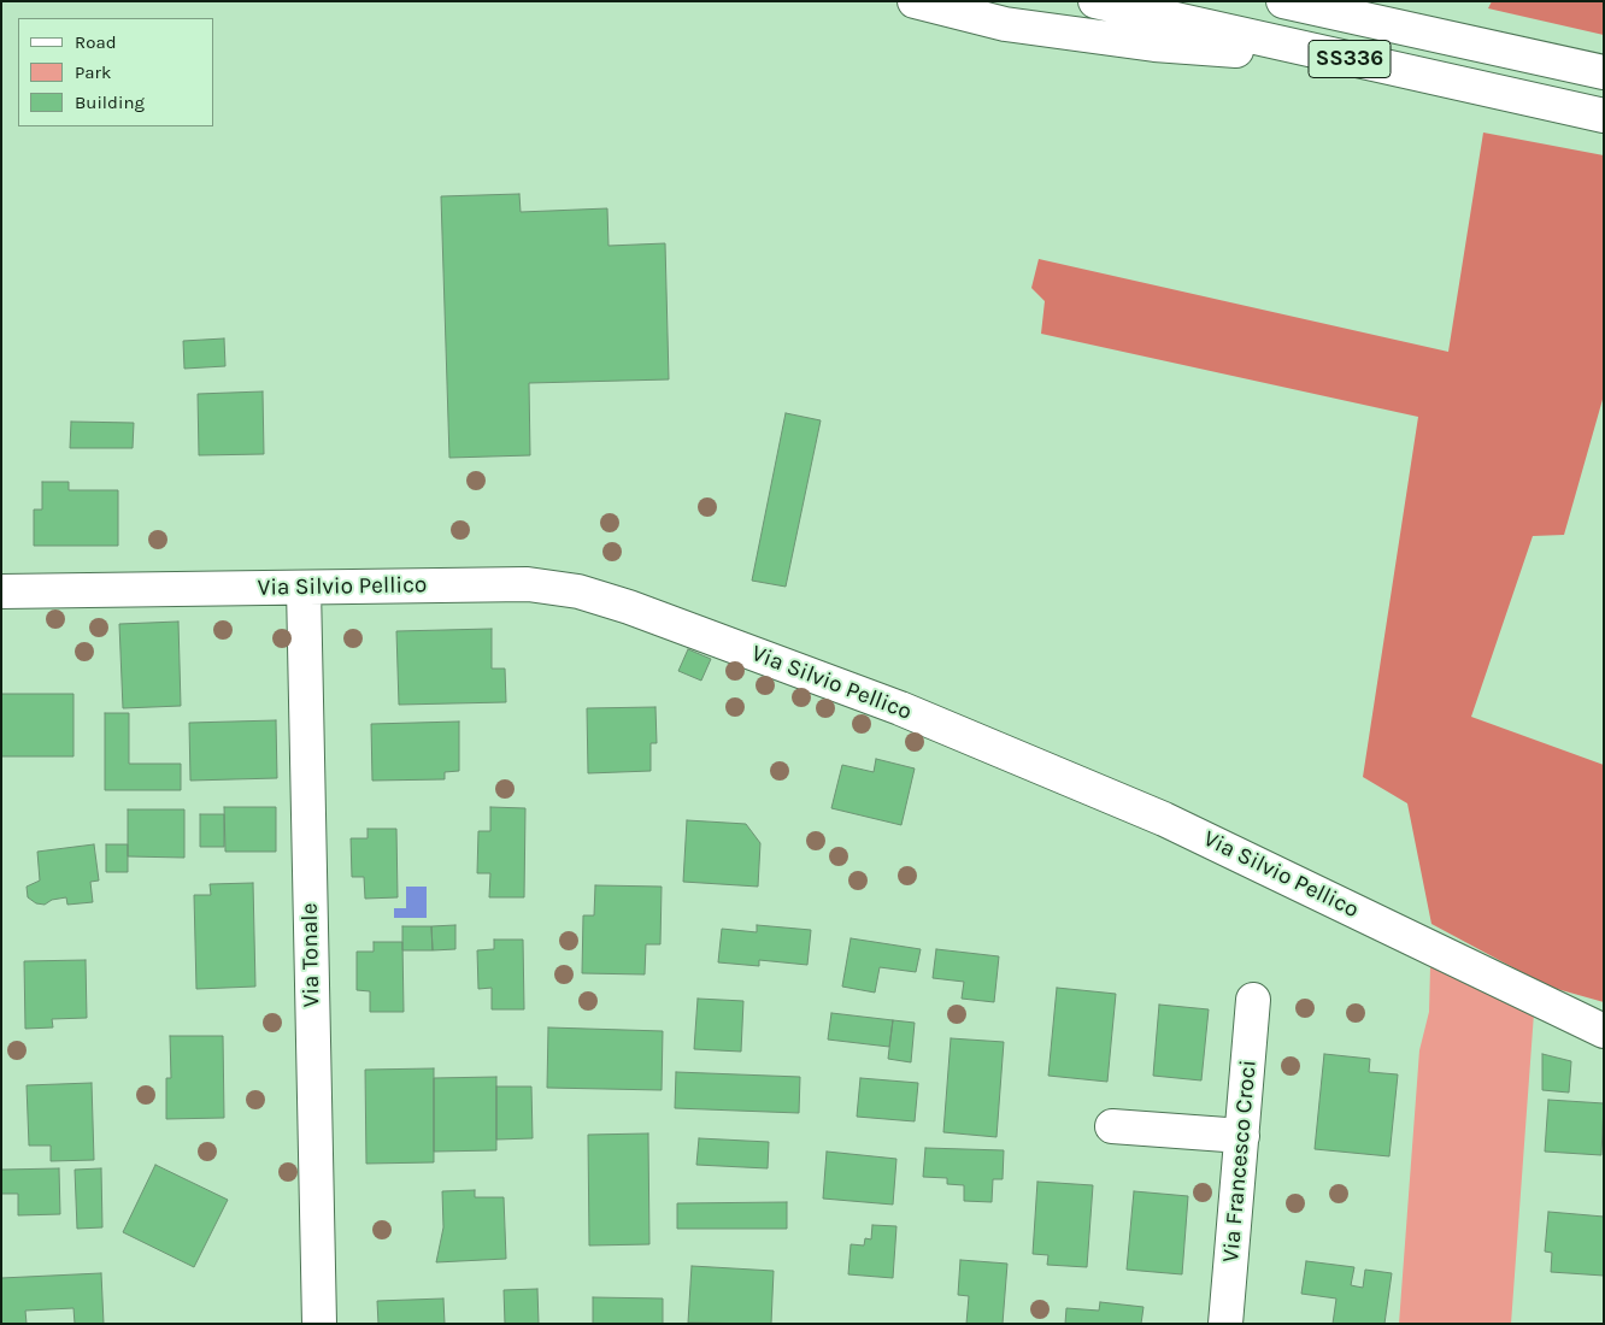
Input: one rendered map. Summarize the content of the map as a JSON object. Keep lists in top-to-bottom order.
{
  "streets": {
    "main road": [
      "SS336",
      "Via Silvio Pellico",
      "Via Tonale",
      "Via Francesco Croci"
    ]
  },
  "crossings": [
    ["Via Silvio Pellico", "Via Tonale"]
  ],
  "legend": ["Road", "Park", "Building"]
}
